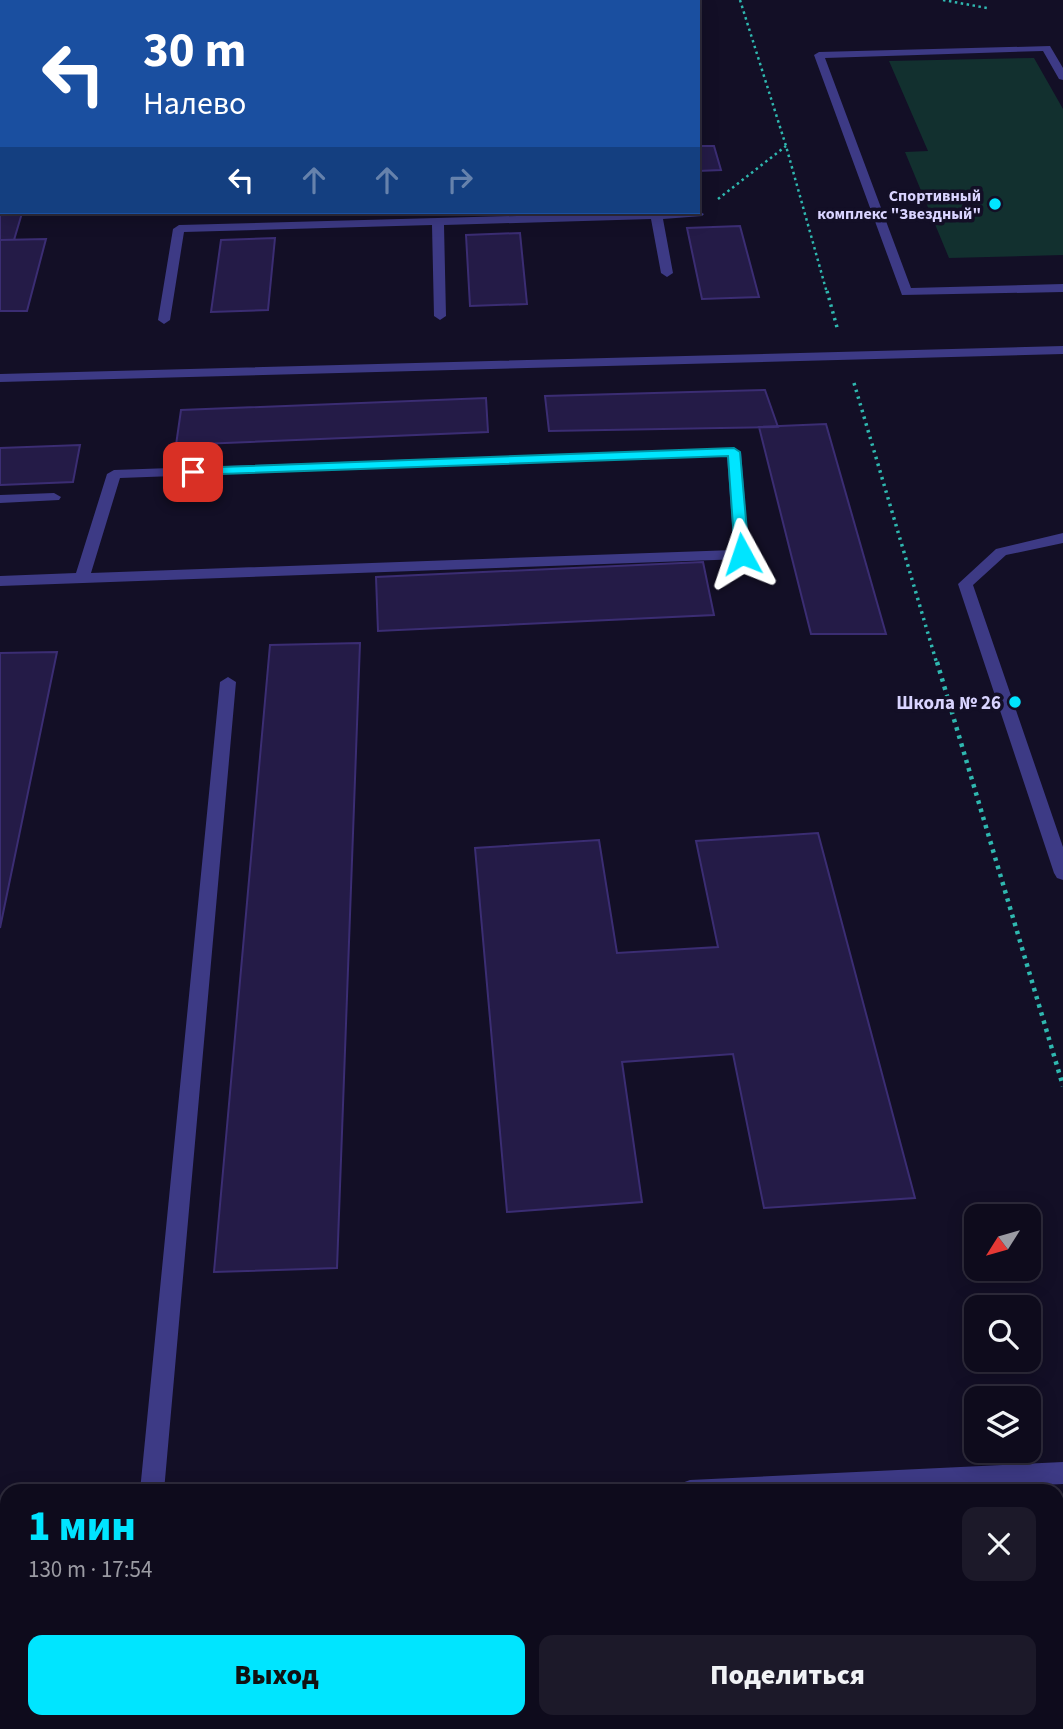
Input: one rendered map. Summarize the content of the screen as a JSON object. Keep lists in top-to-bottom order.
{
  "places": ["Спортивный комплекс \"Звездный\"", "Школа № 26"],
  "north": "bottom left",
  "page": {
    "turn": ["30 m", "Налево"],
    "heading": ["1 мин", "130 m · 17:54"],
    "buttons": ["Выход", "Поделиться"]
  }
}
